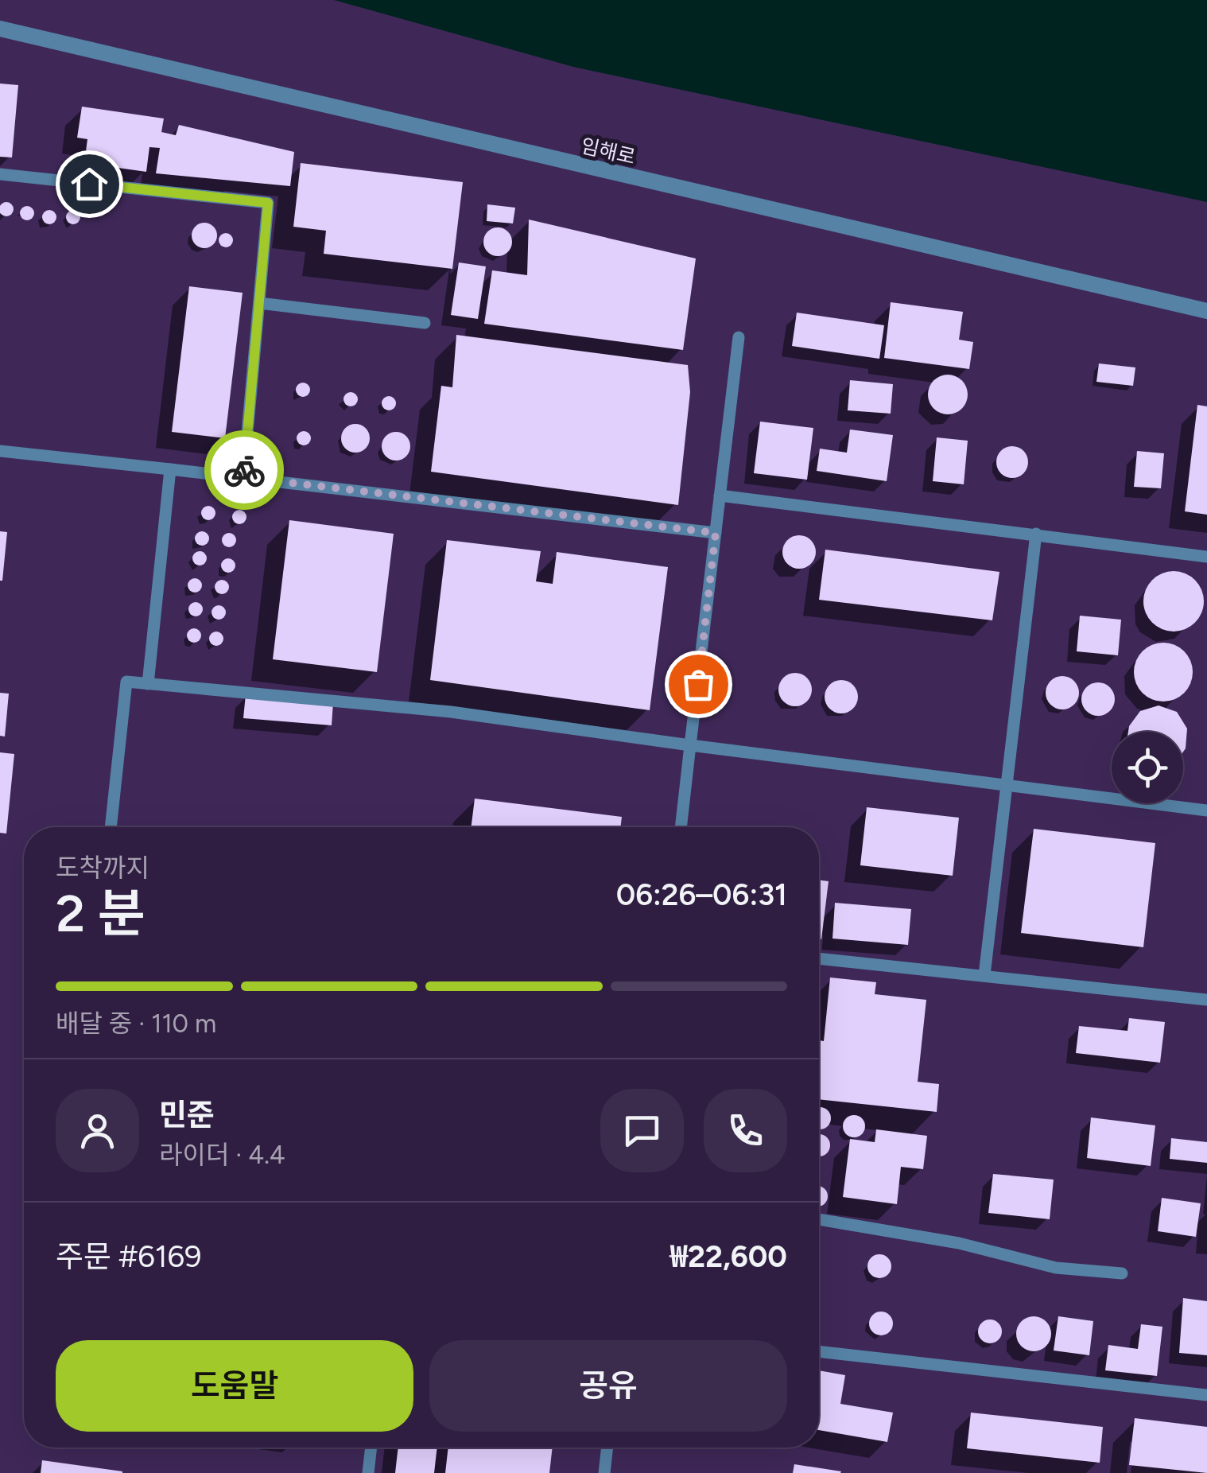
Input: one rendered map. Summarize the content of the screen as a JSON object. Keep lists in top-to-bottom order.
{
  "streets": {
    "street": ["임해로"]
  },
  "page": {
    "heading": ["2 분", "도착까지", "06:26–06:31"],
    "panel": [
      "민준",
      "라이더 · 4.4",
      "주문 #6169",
      "₩22,600"
    ],
    "bar": "배달 중 · 110 m",
    "buttons": ["도움말", "공유"]
  }
}
